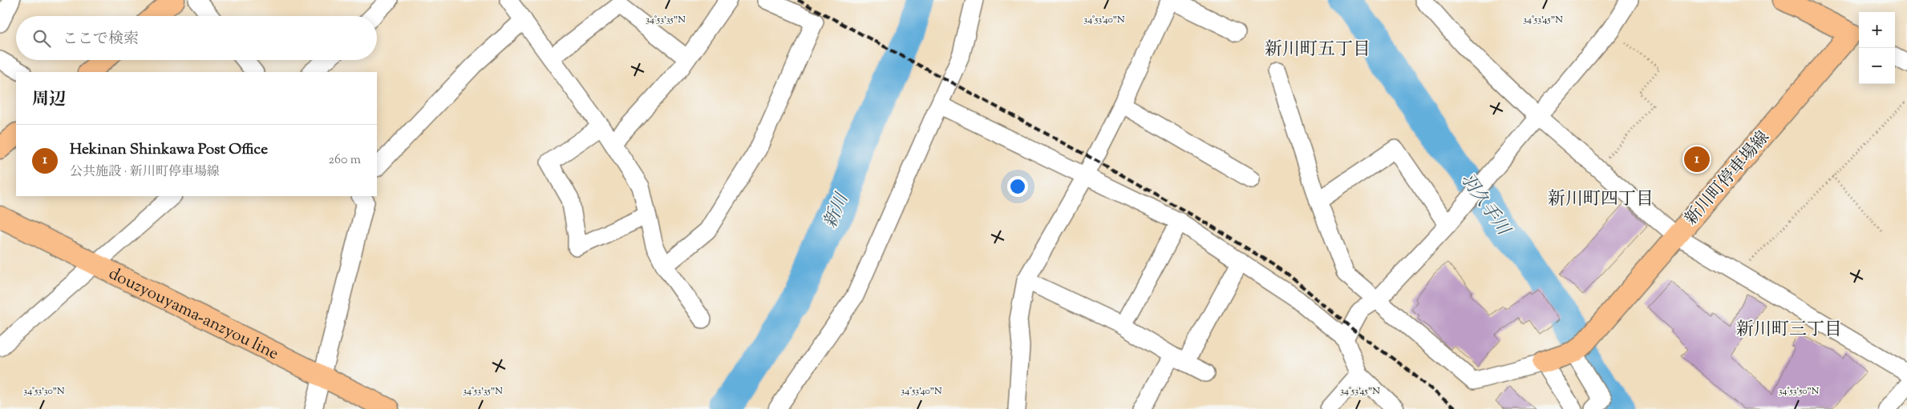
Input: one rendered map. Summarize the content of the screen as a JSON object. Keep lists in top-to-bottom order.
{
  "streets": {
    "main road": ["新川町停車場線", "douzyouyama-anzyou line"]
  },
  "districts": ["新川町五丁目", "新川町四丁目", "新川町三丁目"],
  "water": ["羽久手川", "新川"],
  "page": {
    "map_buttons": ["+", "−"],
    "search": "ここで検索",
    "heading": "周辺",
    "list": [
      {
        "mark": "1",
        "name": "Hekinan Shinkawa Post Office",
        "note": "公共施設 · 新川町停車場線",
        "value": "260 m"
      }
    ],
    "pins": "1"
  },
  "coordinates": [
    "34°53'35\"N",
    "34°53'40\"N",
    "34°53'45\"N",
    "34°53'30\"N",
    "34°53'50\"N"
  ]
}
